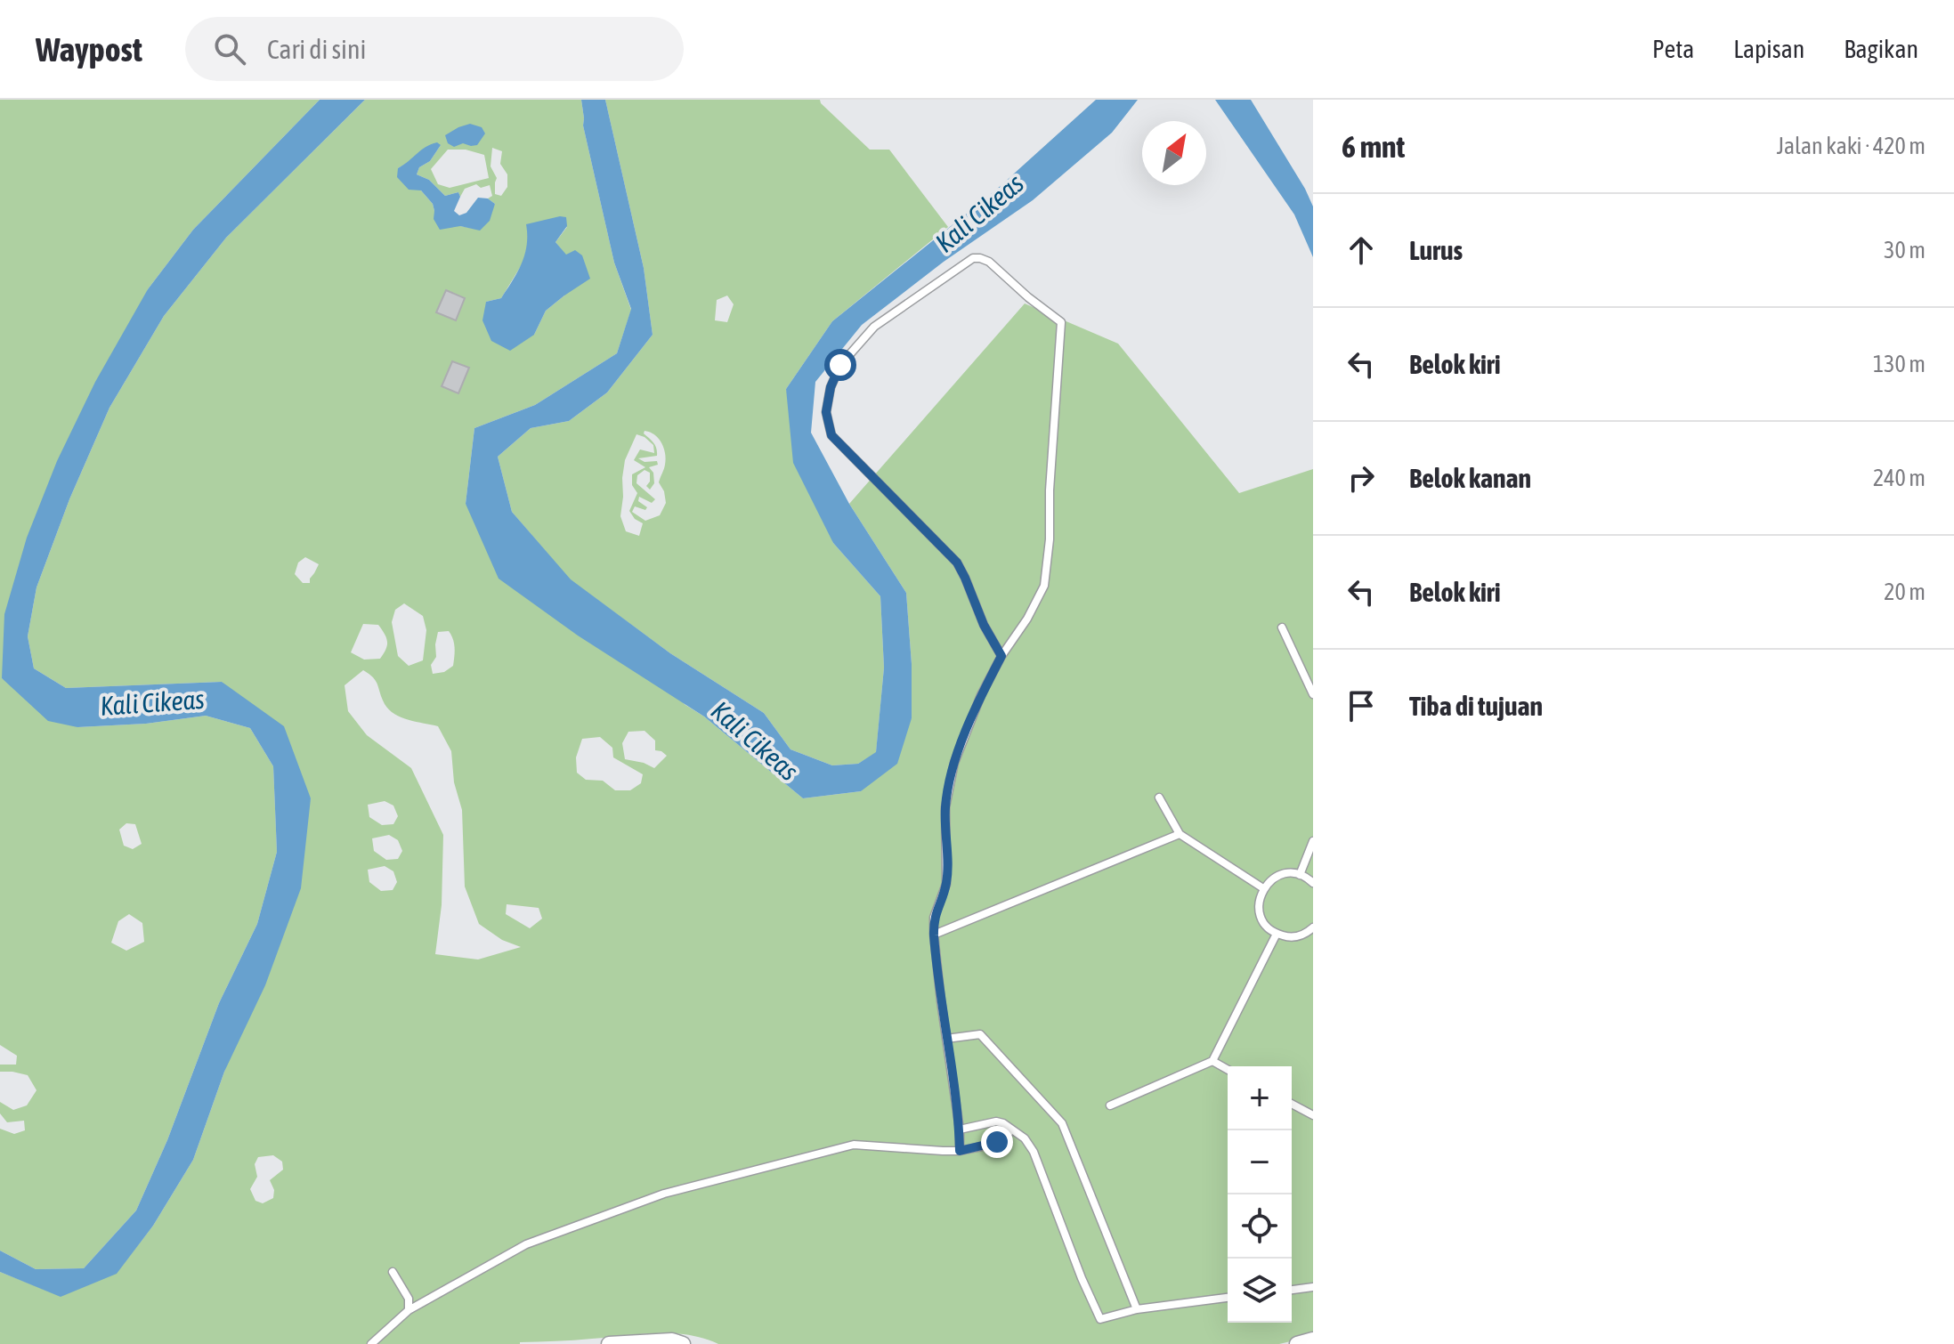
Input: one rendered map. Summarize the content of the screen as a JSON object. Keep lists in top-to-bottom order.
{
  "water": ["Kali Cikeas"],
  "north": "top right",
  "page": {
    "header": "Waypost",
    "search": "Cari di sini",
    "nav": ["Peta", "Lapisan", "Bagikan"],
    "heading": ["6 mnt", "Jalan kaki · 420 m"],
    "list": [
      ["Lurus", "30 m"],
      ["Belok kiri", "130 m"],
      ["Belok kanan", "240 m"],
      ["Belok kiri", "20 m"],
      "Tiba di tujuan"
    ],
    "map_buttons": ["+", "−"]
  }
}
